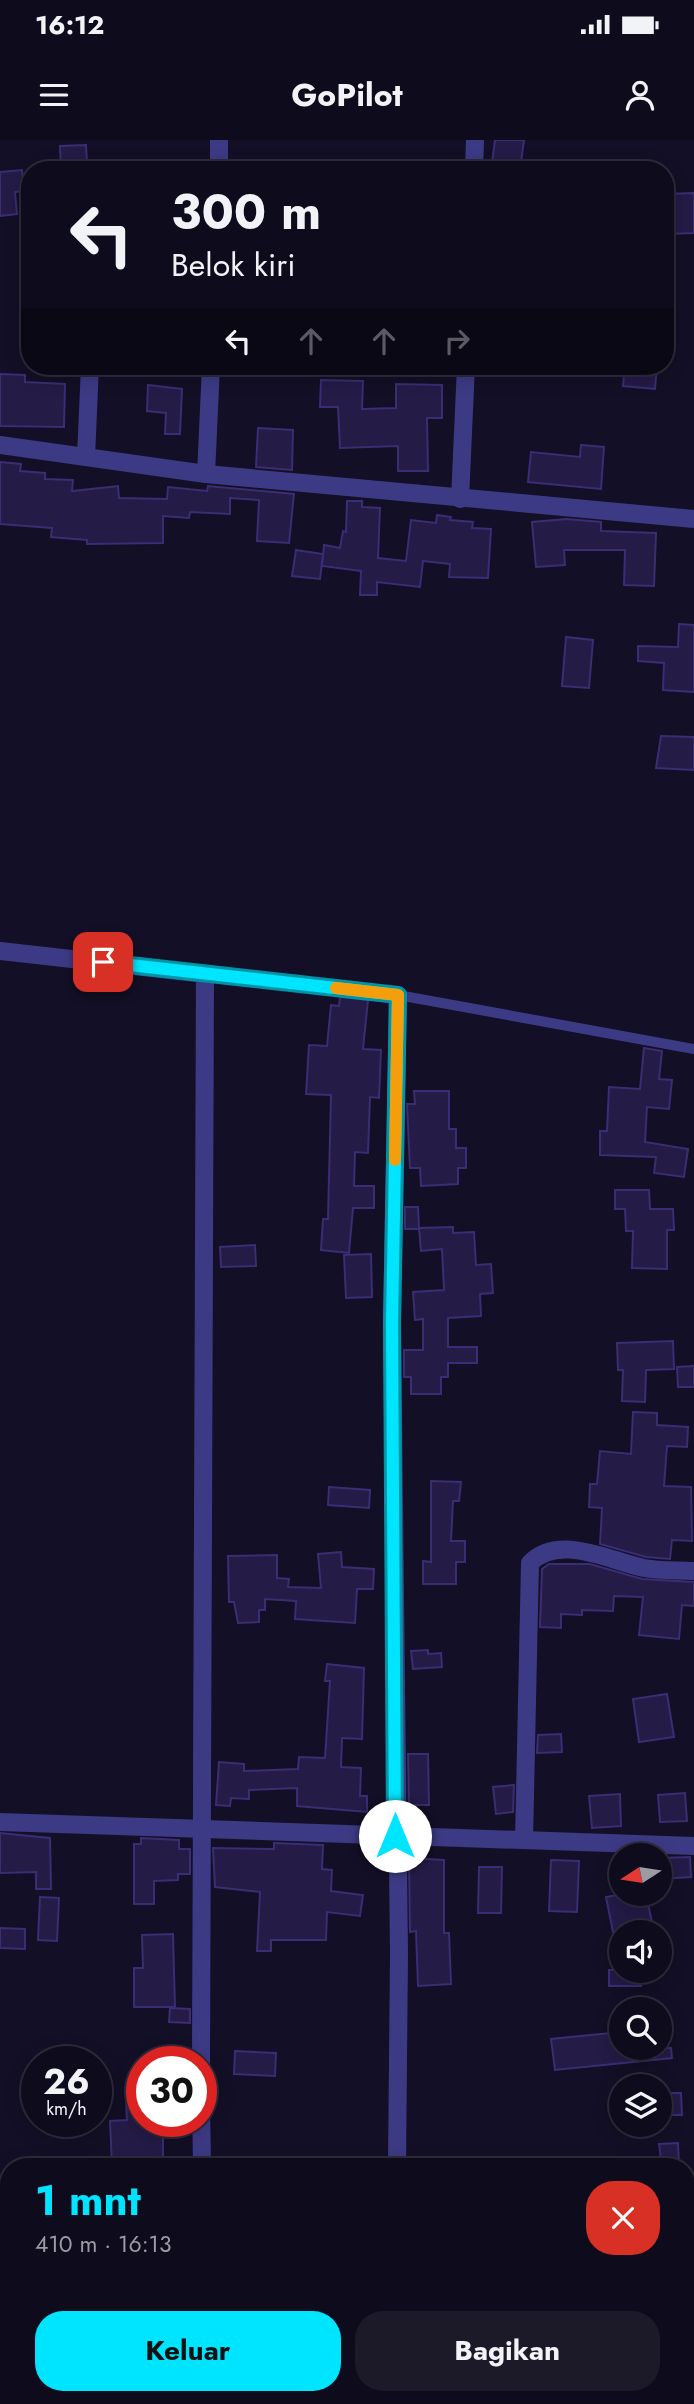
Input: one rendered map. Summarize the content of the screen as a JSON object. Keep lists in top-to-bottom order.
{
  "north": "left",
  "page": {
    "status": "16:12",
    "header": "GoPilot",
    "turn": ["300 m", "Belok kiri"],
    "speed": "26 km/h",
    "limit": "30",
    "heading": ["1 mnt", "410 m · 16:13"],
    "buttons": ["Keluar", "Bagikan"]
  }
}
